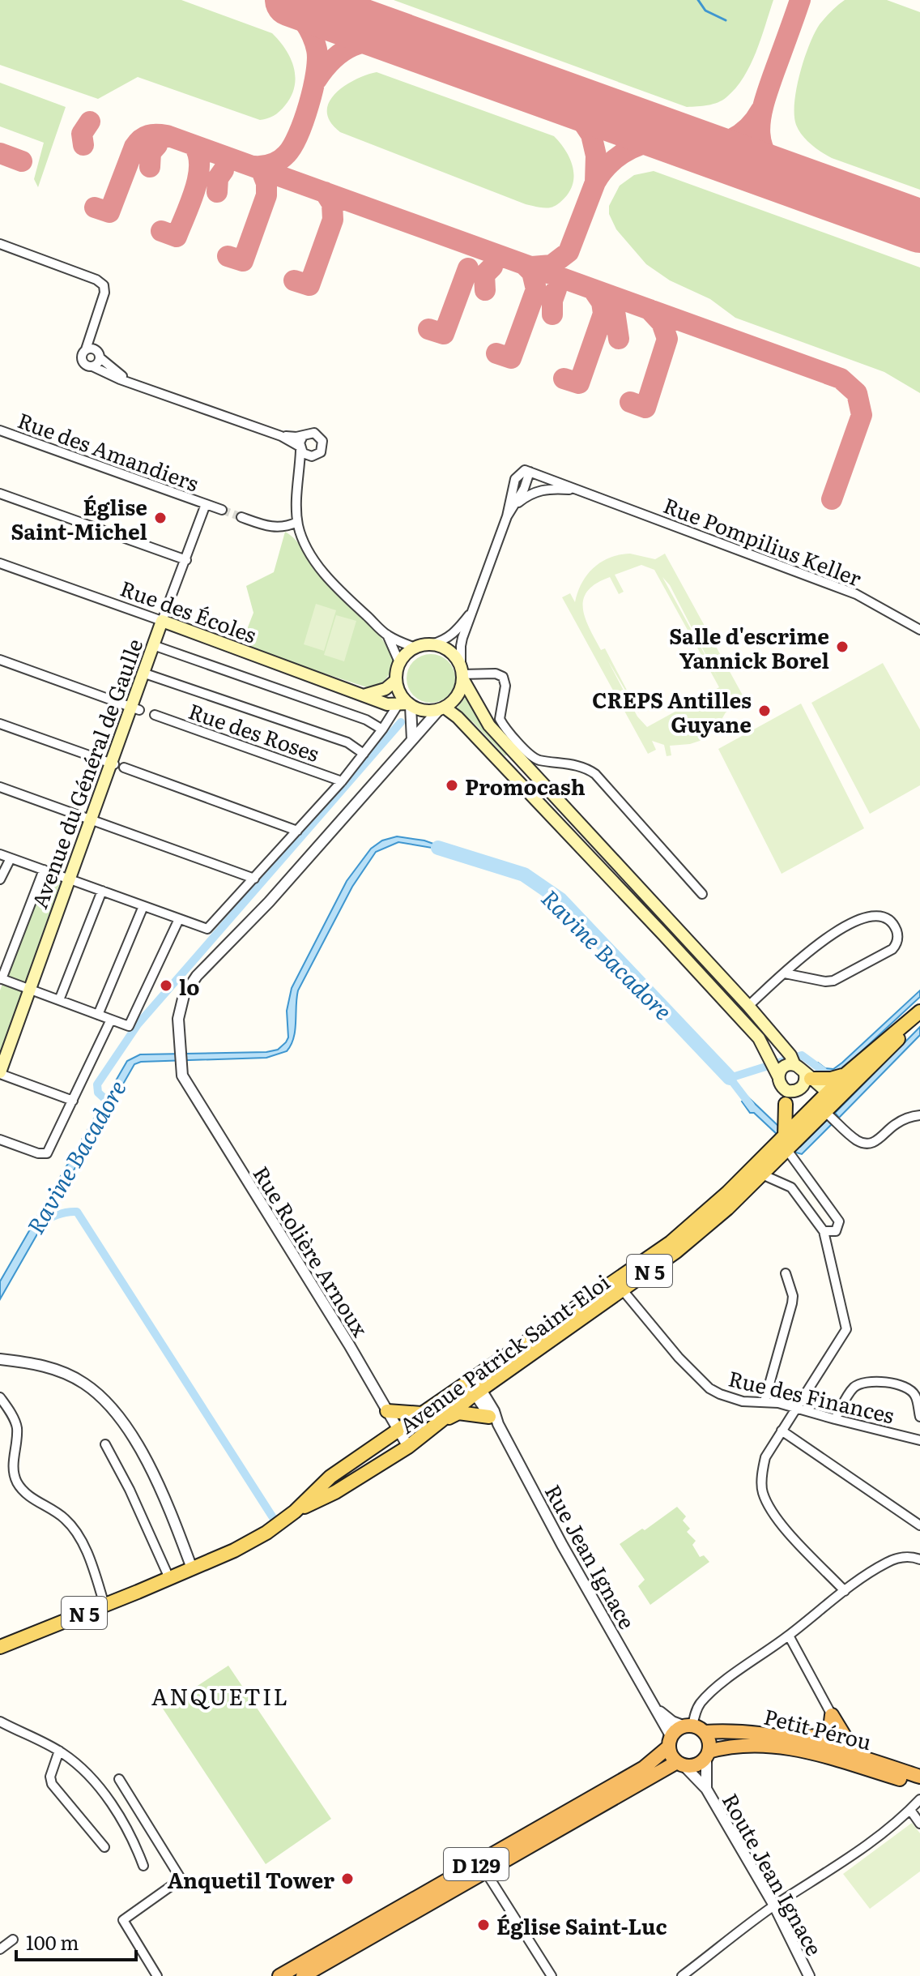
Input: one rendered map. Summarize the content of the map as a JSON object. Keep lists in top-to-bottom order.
{
  "streets": {
    "highway": ["Petit Pérou", "D 129"],
    "main road": [
      "Rue des Écoles",
      "Avenue du Général de Gaulle",
      "N 5",
      "Avenue Patrick Saint-Eloi"
    ],
    "street": [
      "Rue des Amandiers",
      "Rue Pompilius Keller",
      "Rue des Roses",
      "Rue Rolière Arnoux",
      "Rue des Finances",
      "Rue Jean Ignace",
      "Route Jean Ignace"
    ]
  },
  "crossings": [
    ["Rue des Amandiers", "Avenue du Général de Gaulle"],
    ["Rue des Écoles", "Avenue du Général de Gaulle"],
    ["Rue Rolière Arnoux", "Avenue Patrick Saint-Eloi"],
    ["Avenue Patrick Saint-Eloi", "Rue des Finances"],
    ["Avenue Patrick Saint-Eloi", "Rue Jean Ignace"],
    ["Rue Jean Ignace", "Petit Pérou"],
    ["Rue Jean Ignace", "D 129"],
    ["Rue Jean Ignace", "Route Jean Ignace"],
    ["Petit Pérou", "D 129"],
    ["Petit Pérou", "Route Jean Ignace"],
    ["D 129", "Route Jean Ignace"]
  ],
  "districts": ["ANQUETIL"],
  "water": ["Ravine Bacadore"],
  "places": [
    "Église Saint-Michel",
    "Salle d'escrime Yannick Borel",
    "CREPS Antilles Guyane",
    "Promocash",
    "lo",
    "Anquetil Tower",
    "Église Saint-Luc"
  ],
  "scale_bar": "100 m"
}
